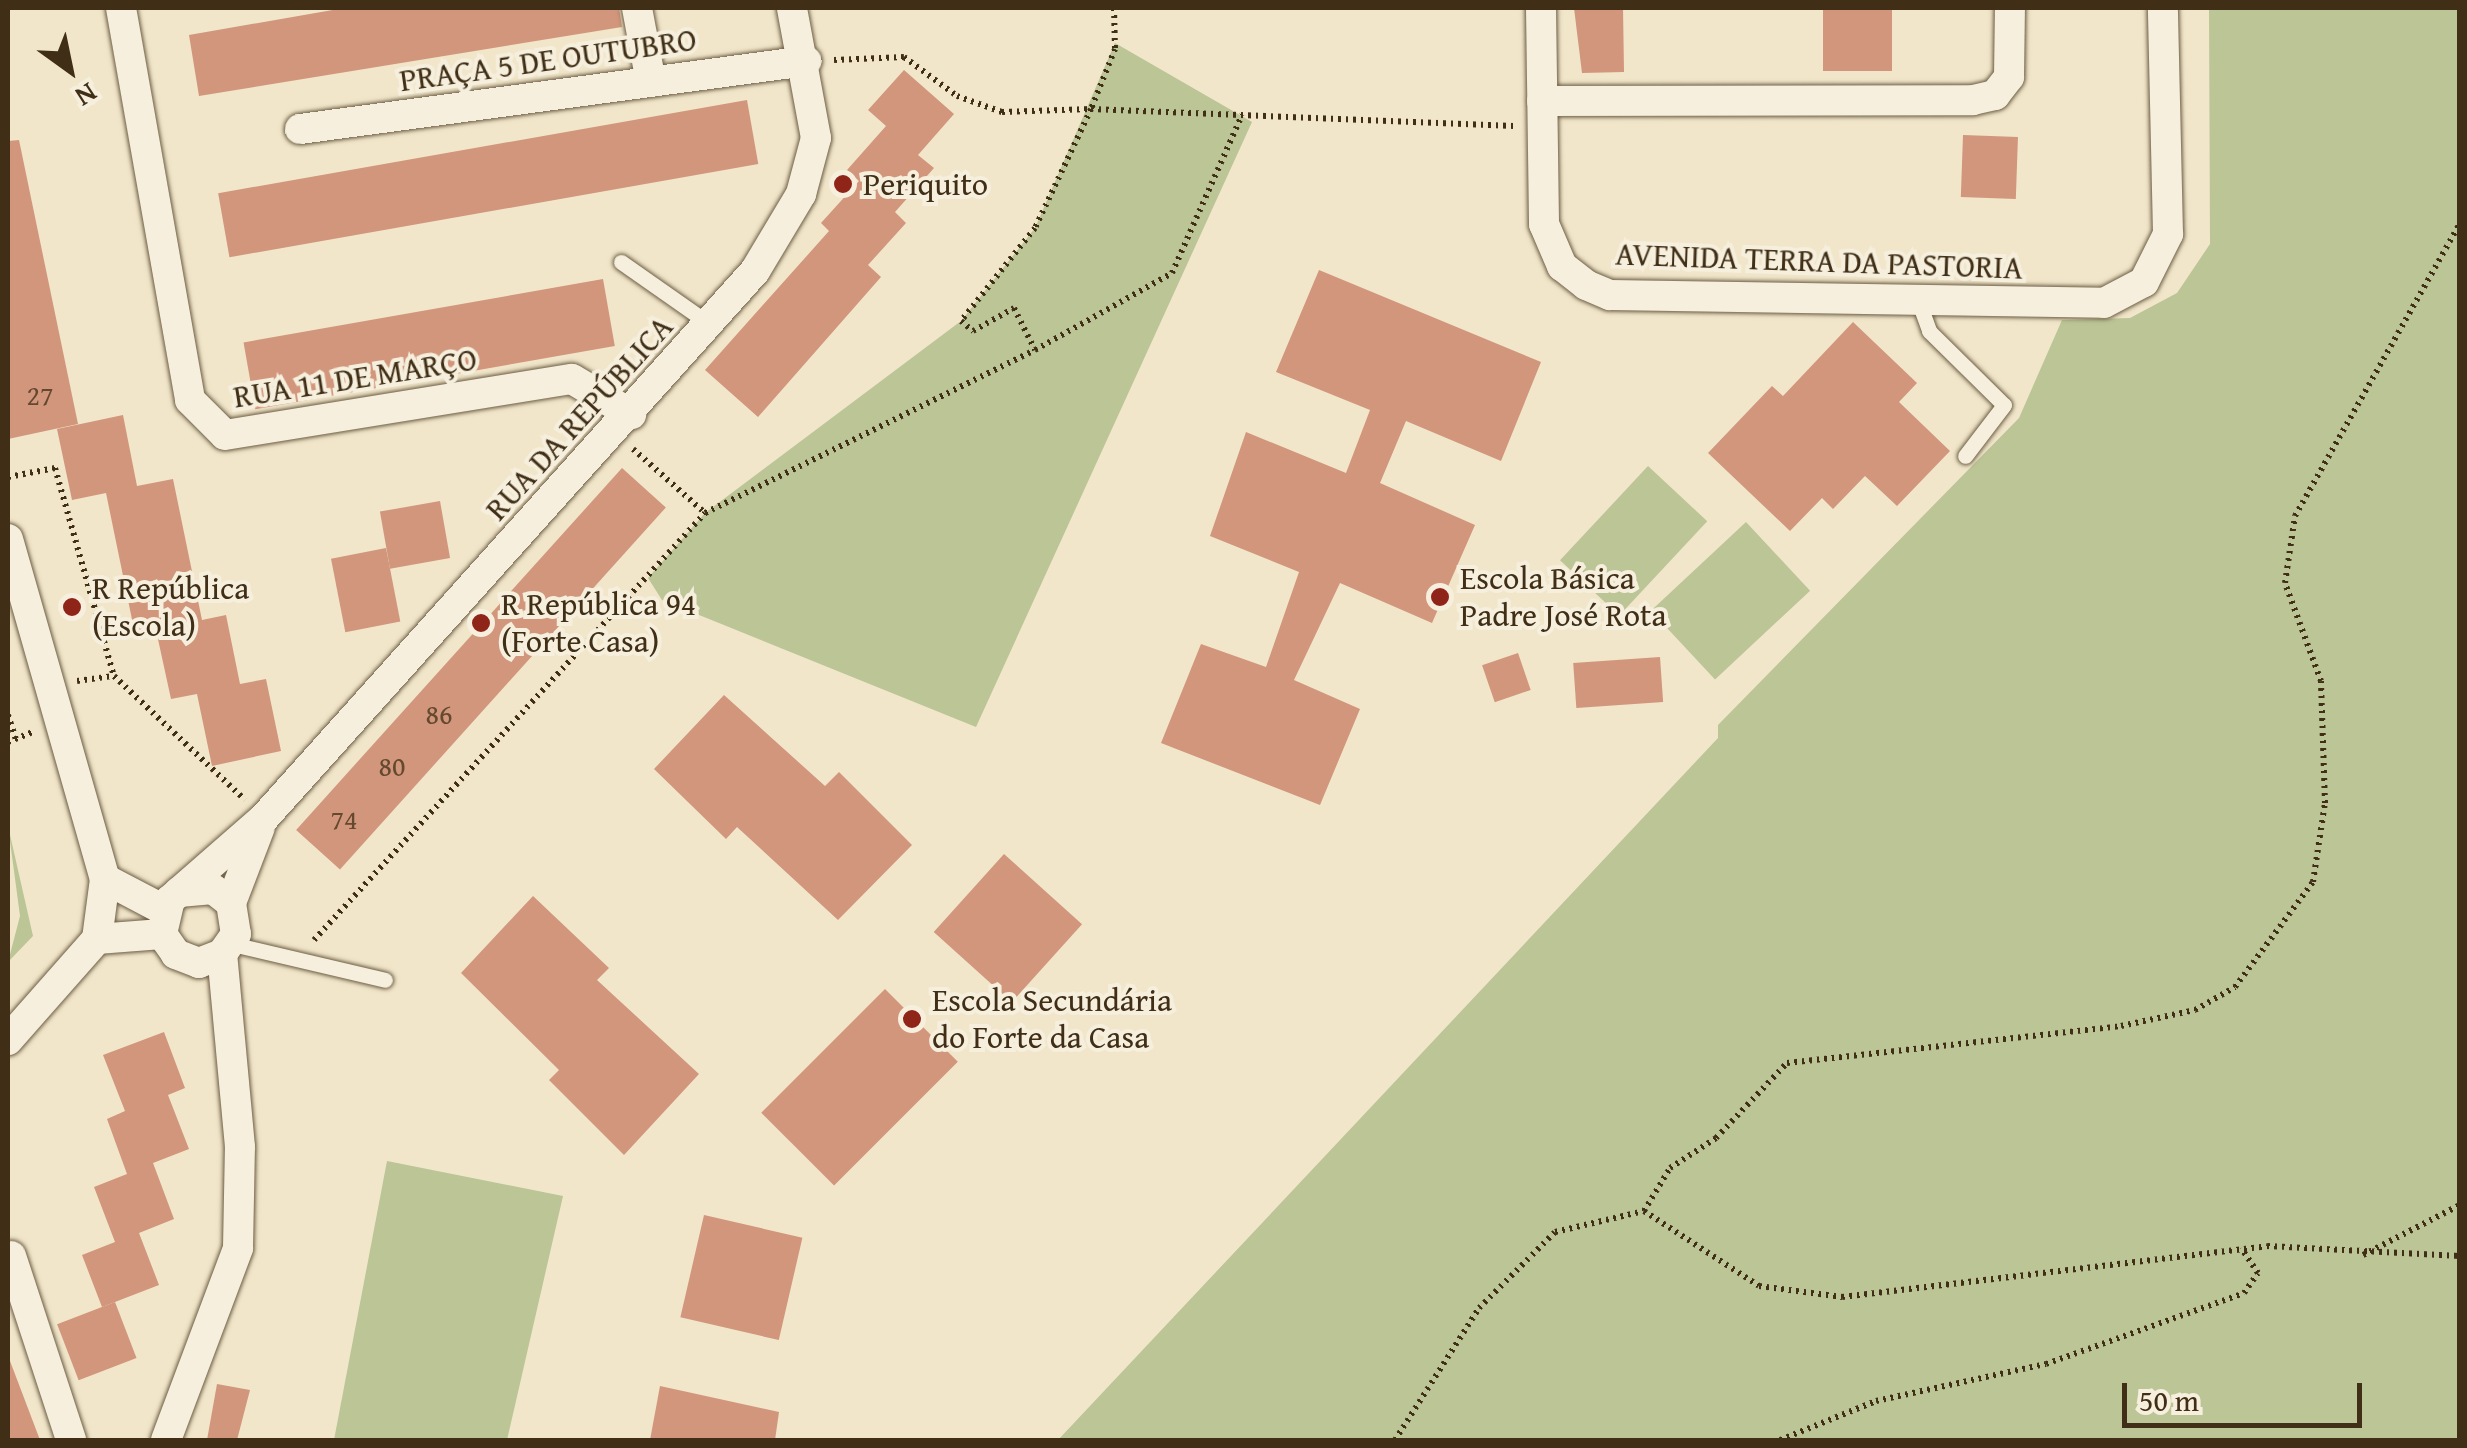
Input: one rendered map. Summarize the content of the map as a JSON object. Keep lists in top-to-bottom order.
{
  "streets": {
    "street": [
      "PRAÇA 5 DE OUTUBRO",
      "AVENIDA TERRA DA PASTORIA",
      "RUA 11 DE MARÇO",
      "RUA DA REPÚBLICA"
    ]
  },
  "crossings": [
    ["PRAÇA 5 DE OUTUBRO", "RUA DA REPÚBLICA"],
    ["RUA 11 DE MARÇO", "RUA DA REPÚBLICA"]
  ],
  "places": [
    "Periquito",
    "Escola Básica Padre José Rota",
    "R República (Escola)",
    "R República 94 (Forte Casa)",
    "Escola Secundária do Forte da Casa"
  ],
  "house_numbers": [
    "27",
    "86",
    "80",
    "74"
  ],
  "scale_bar": "50 m",
  "north": "bottom right"
}
